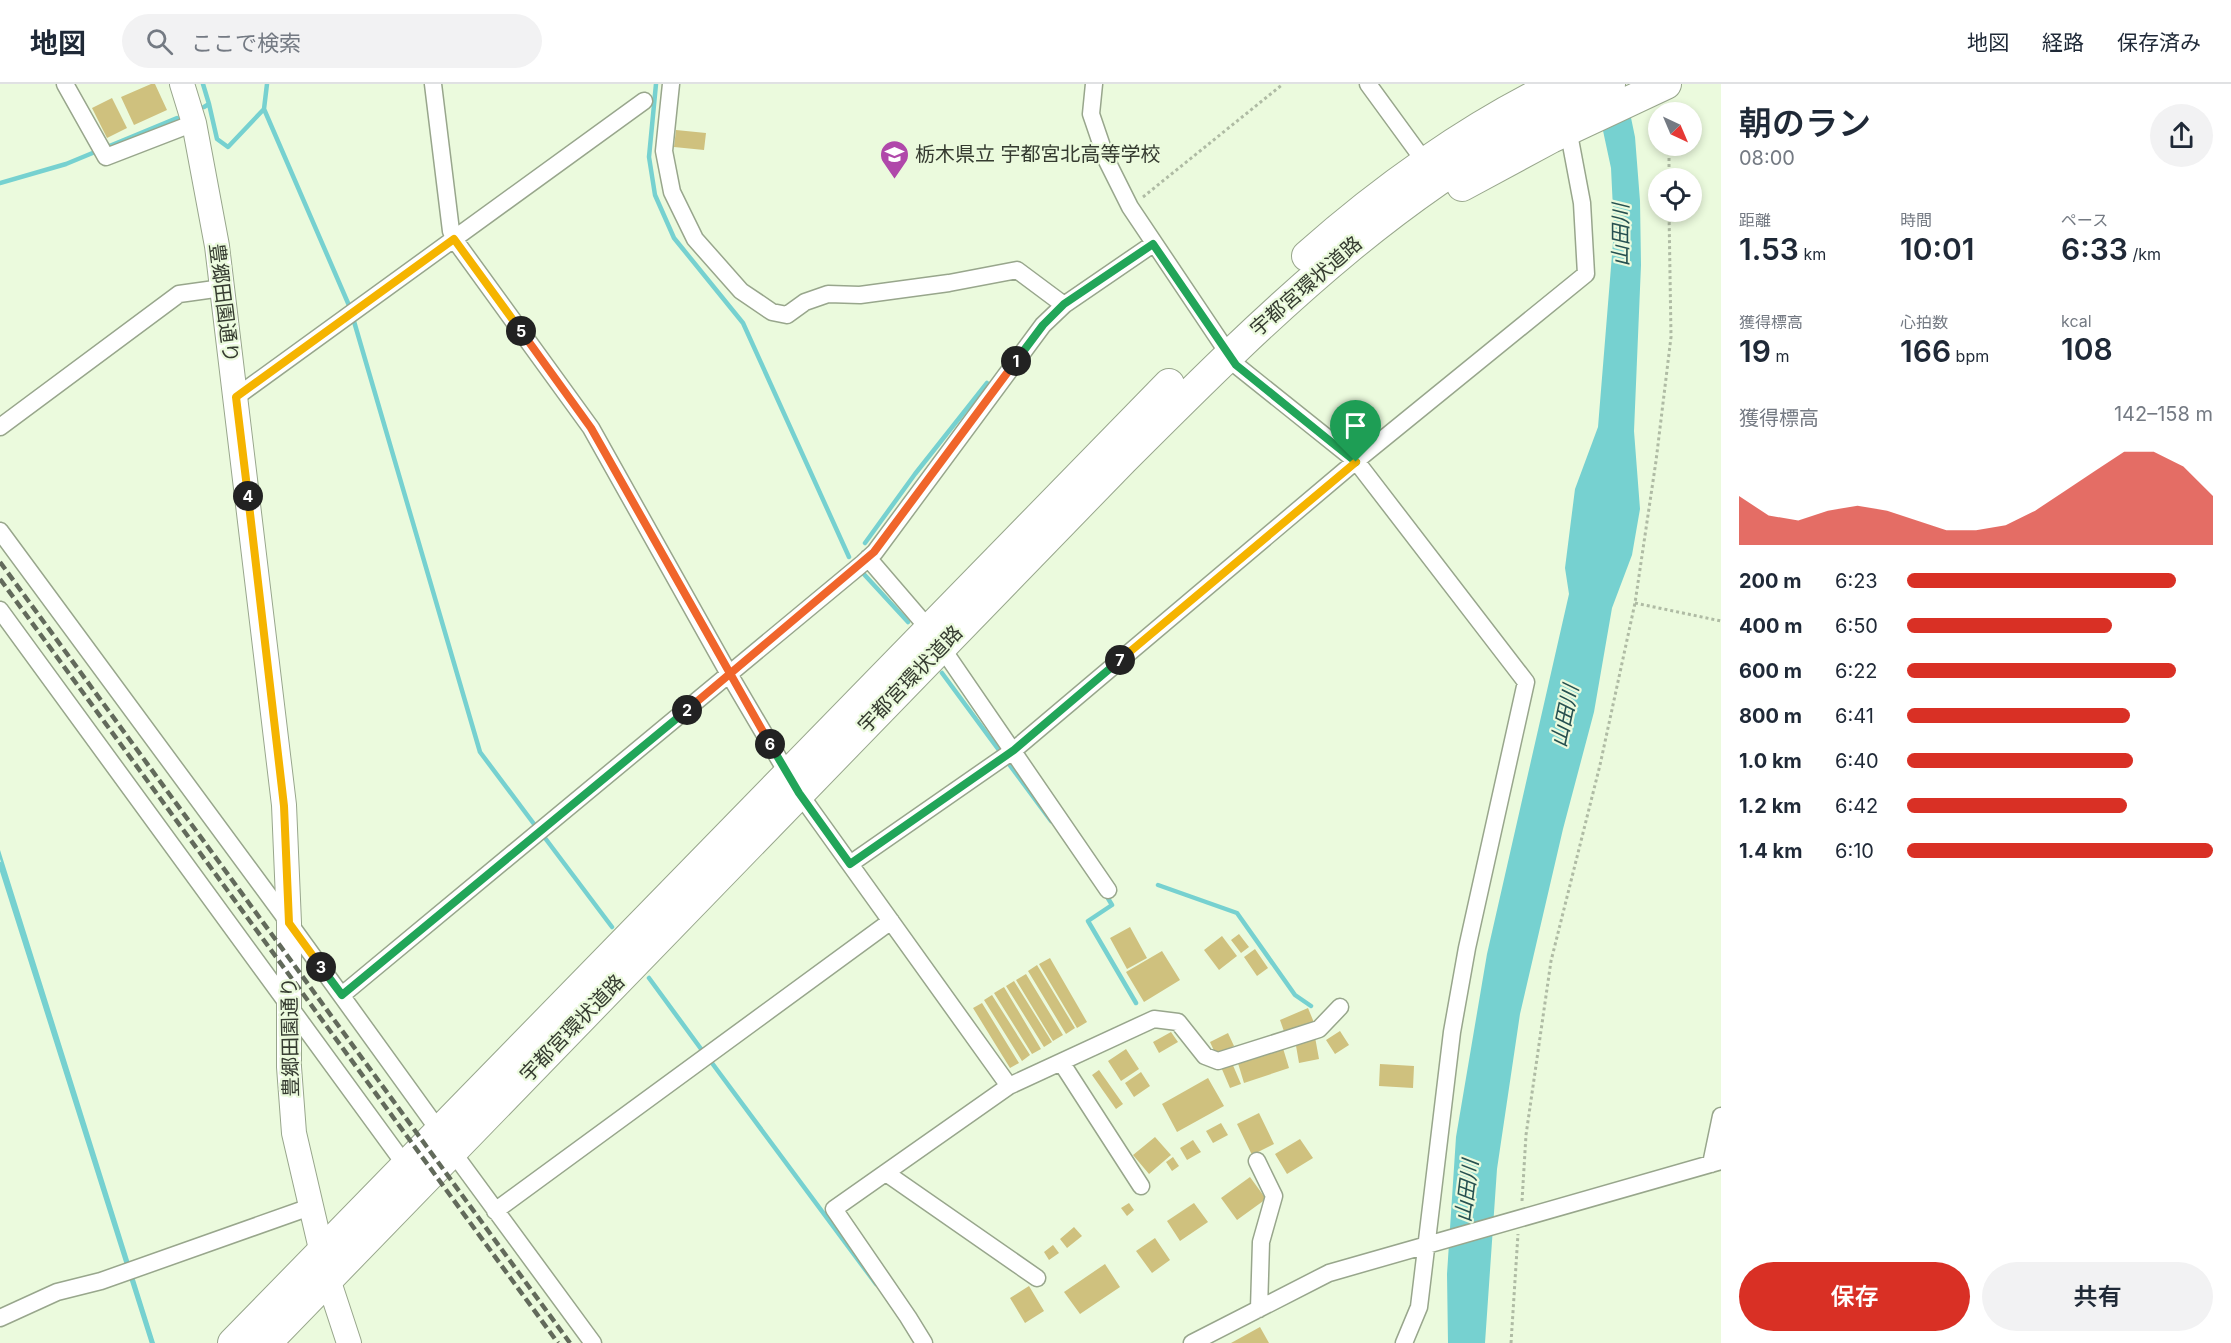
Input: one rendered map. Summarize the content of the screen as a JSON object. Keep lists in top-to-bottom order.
{
  "streets": {
    "highway": ["宇都宮環状道路"],
    "street": ["豊郷田園通り"]
  },
  "crossings": [
    ["宇都宮環状道路", "豊郷田園通り"]
  ],
  "water": ["山田川"],
  "places": {
    "school or university": ["栃木県立 宇都宮北高等学校"]
  },
  "north": "bottom right",
  "page": {
    "header": "地図",
    "search": "ここで検索",
    "nav": ["地図", "経路", "保存済み"],
    "heading": ["朝のラン", "08:00"],
    "stats": [
      ["距離", "1.53 km"],
      ["時間", "10:01"],
      ["ペース", "6:33 /km"],
      ["獲得標高", "19 m"],
      ["心拍数", "166 bpm"],
      ["kcal", "108"]
    ],
    "pins": [
      "5",
      "1",
      "4",
      "7",
      "2",
      "6",
      "3"
    ],
    "chart": ["獲得標高", "142–158 m"],
    "list": [
      {
        "name": "200 m",
        "note": "6:23"
      },
      {
        "name": "400 m",
        "note": "6:50"
      },
      {
        "name": "600 m",
        "note": "6:22"
      },
      {
        "name": "800 m",
        "note": "6:41"
      },
      {
        "name": "1.0 km",
        "note": "6:40"
      },
      {
        "name": "1.2 km",
        "note": "6:42"
      },
      {
        "name": "1.4 km",
        "note": "6:10"
      }
    ],
    "buttons": ["保存", "共有"]
  }
}
